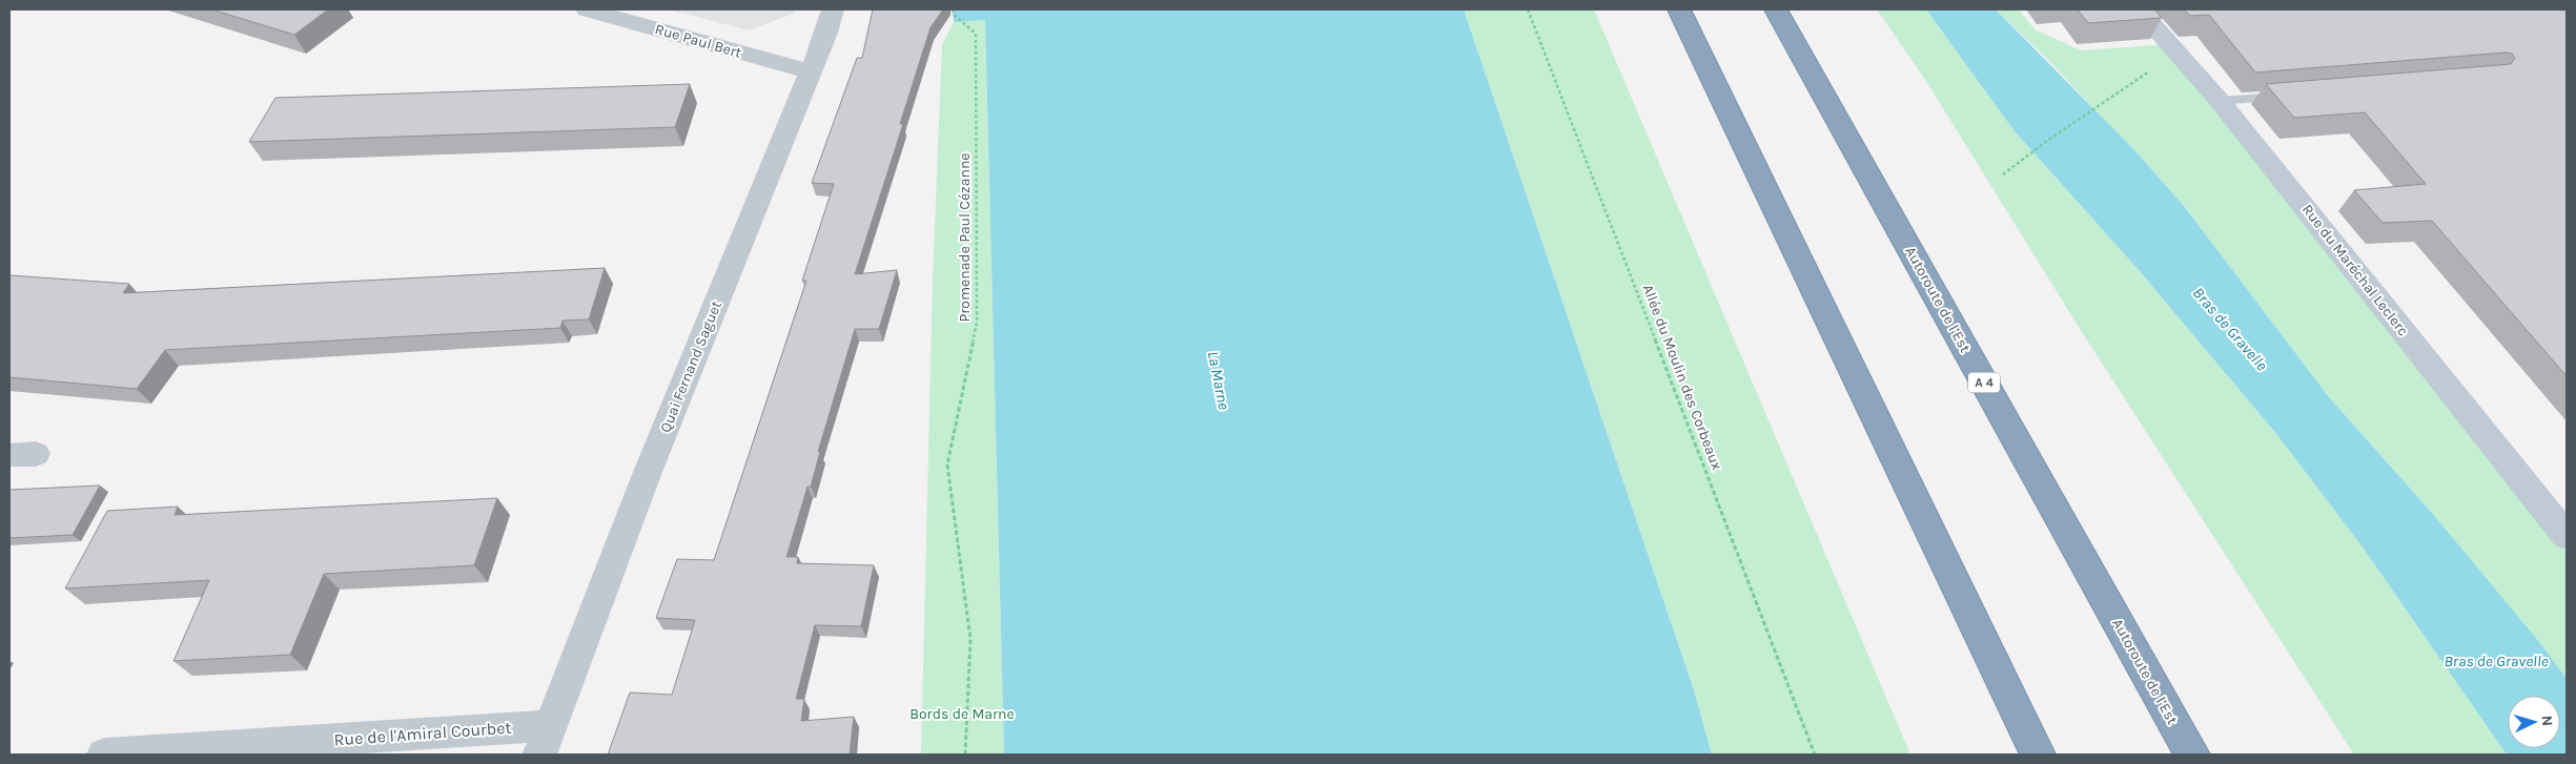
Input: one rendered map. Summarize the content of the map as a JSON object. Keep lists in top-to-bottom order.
{
  "streets": {
    "highway": ["Autoroute de l’Est", "A 4"],
    "street": [
      "Rue Paul Bert",
      "Rue du Maréchal Leclerc",
      "Quai Fernand Saguet",
      "Rue de l'Amiral Courbet"
    ],
    "path": ["Promenade Paul Cézanne", "Allée du Moulin des Corbeaux"]
  },
  "crossings": [
    ["Rue Paul Bert", "Quai Fernand Saguet"],
    ["Quai Fernand Saguet", "Rue de l'Amiral Courbet"]
  ],
  "water": ["Bras de Gravelle", "La Marne"],
  "parks": ["Bords de Marne"],
  "north": "right"
}
